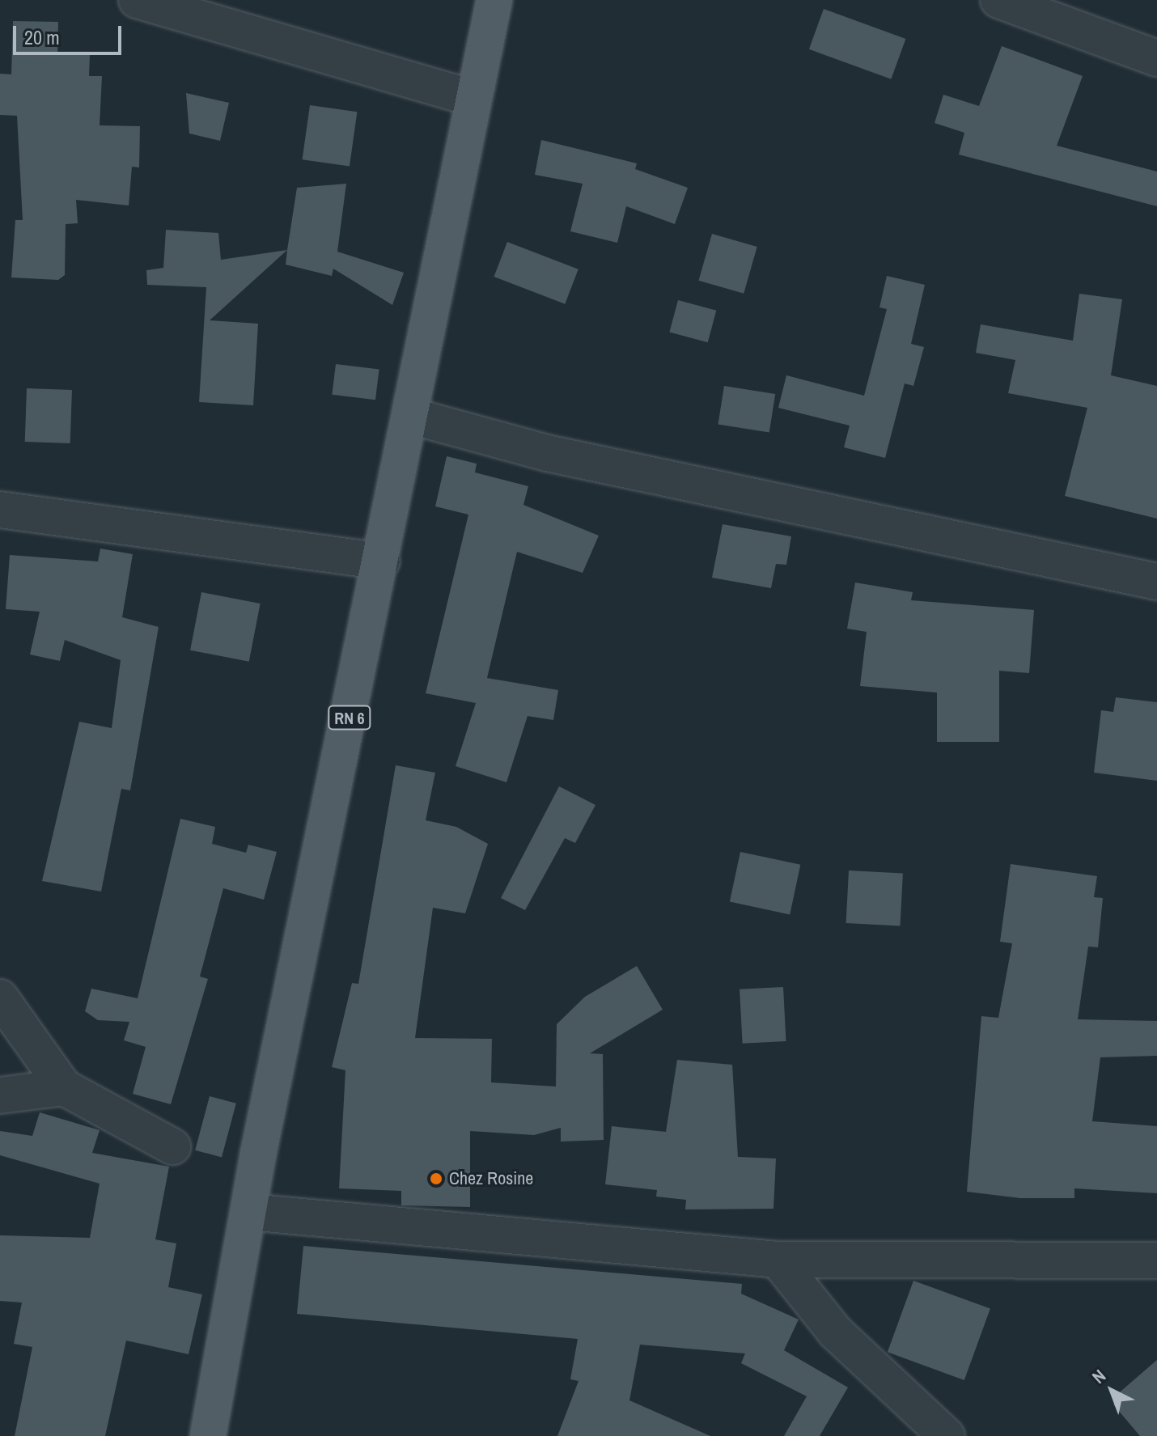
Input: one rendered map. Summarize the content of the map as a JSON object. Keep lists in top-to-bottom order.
{
  "streets": {
    "main road": ["RN 6"]
  },
  "places": ["Chez Rosine"],
  "scale_bar": "20 m",
  "north": "top left"
}
